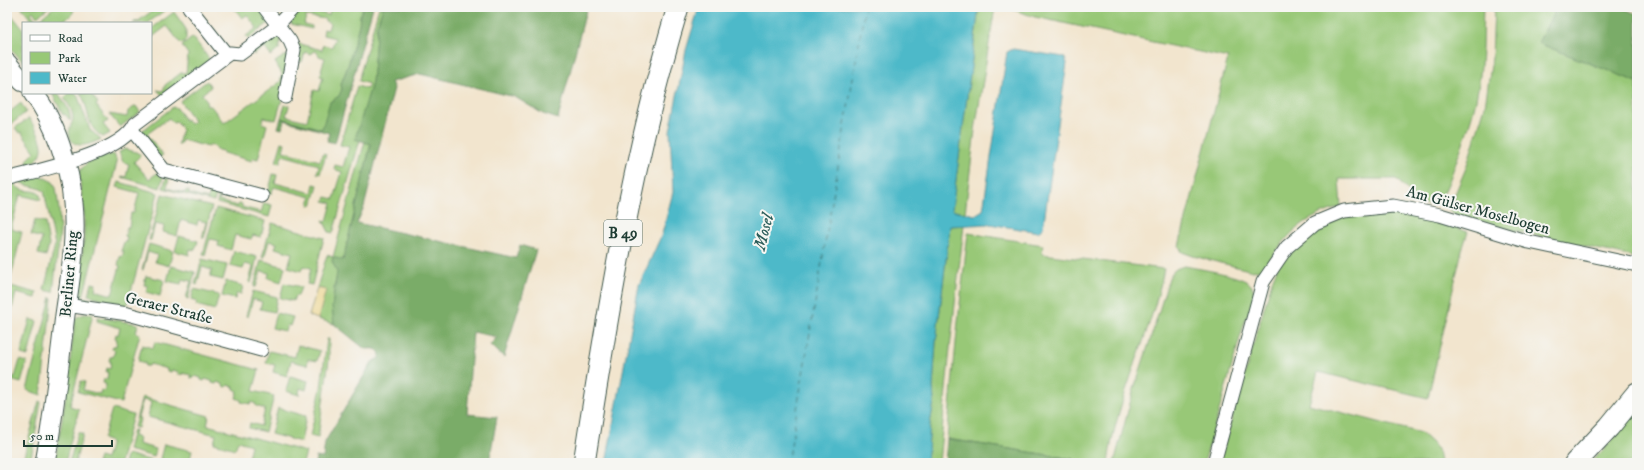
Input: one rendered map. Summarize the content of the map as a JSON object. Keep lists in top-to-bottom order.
{
  "streets": {
    "main road": ["B 49"],
    "street": ["Am Gülser Moselbogen", "Berliner Ring", "Geraer Straße"]
  },
  "crossings": [
    ["Berliner Ring", "Geraer Straße"]
  ],
  "water": ["Mosel"],
  "legend": ["Road", "Park", "Water"],
  "scale_bar": "50 m"
}
